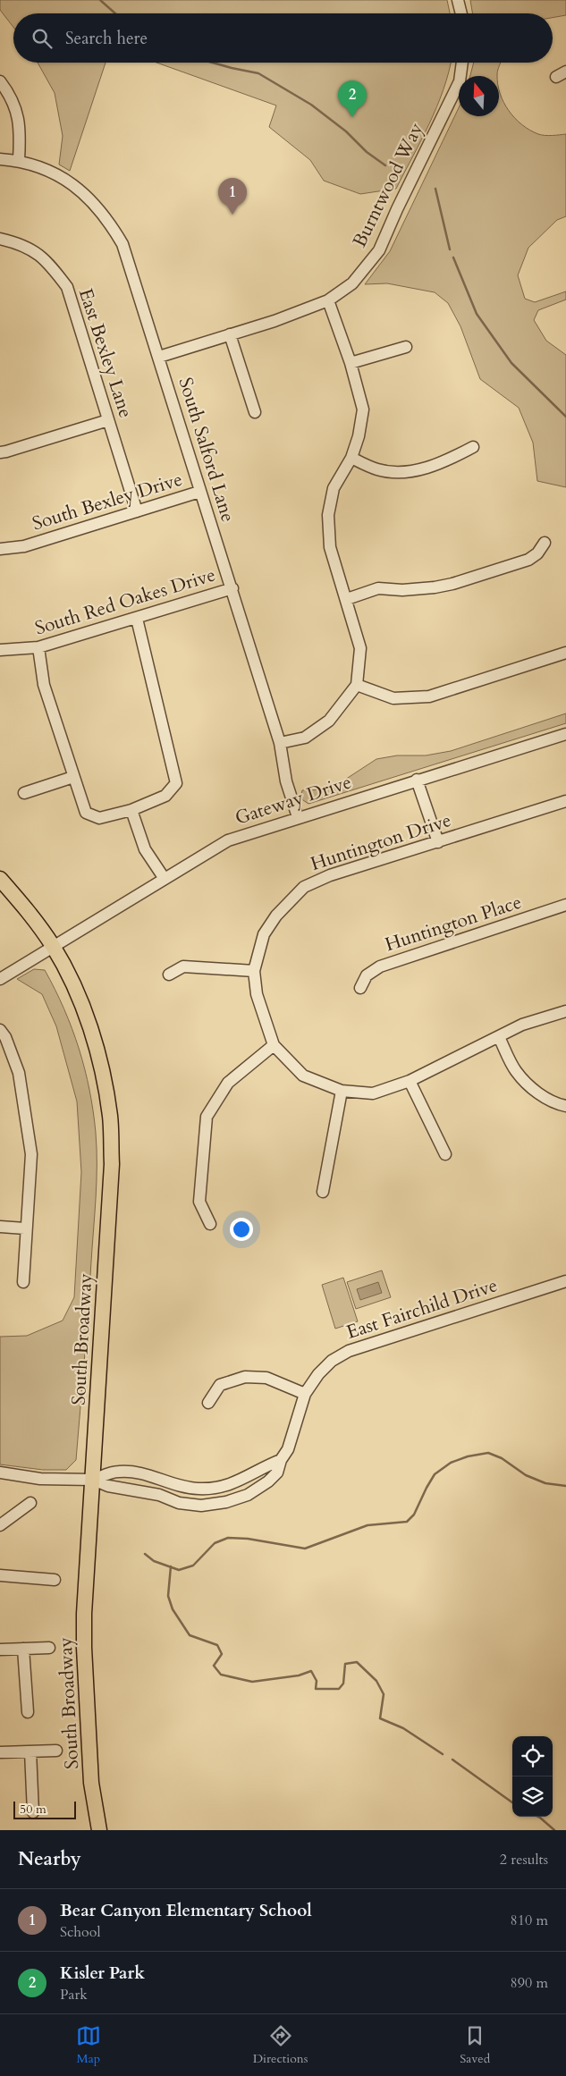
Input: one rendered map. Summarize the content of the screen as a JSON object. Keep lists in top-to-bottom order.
{
  "streets": {
    "main road": ["South Broadway"],
    "street": [
      "Burntwood Way",
      "East Bexley Lane",
      "South Salford Lane",
      "South Bexley Drive",
      "South Red Oakes Drive",
      "Gateway Drive",
      "Huntington Drive",
      "Huntington Place",
      "East Fairchild Drive"
    ]
  },
  "crossings": [
    ["Burntwood Way", "South Salford Lane"],
    ["East Bexley Lane", "South Bexley Drive"],
    ["South Salford Lane", "South Bexley Drive"],
    ["South Salford Lane", "South Red Oakes Drive"],
    ["South Salford Lane", "Gateway Drive"],
    ["Gateway Drive", "South Broadway"],
    ["East Fairchild Drive", "South Broadway"]
  ],
  "scale_bar": "50 m",
  "north": "top",
  "page": {
    "search": "Search here",
    "pins": ["2", "1"],
    "scale": "50 m",
    "heading": ["Nearby", "2 results"],
    "list": [
      {
        "mark": "1",
        "name": "Bear Canyon Elementary School",
        "note": "School",
        "value": "810 m"
      },
      {
        "mark": "2",
        "name": "Kisler Park",
        "note": "Park",
        "value": "890 m"
      }
    ],
    "nav": ["Map", "Directions", "Saved"]
  }
}
